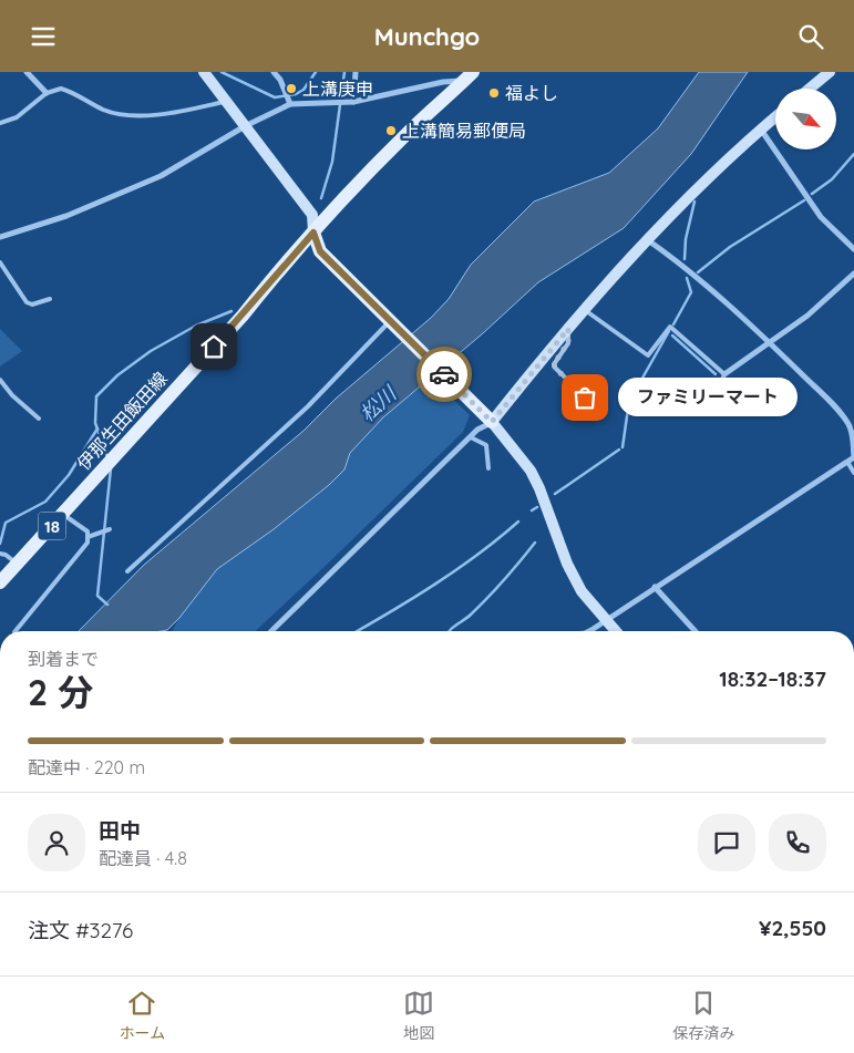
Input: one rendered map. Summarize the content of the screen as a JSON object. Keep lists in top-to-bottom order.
{
  "streets": {
    "main road": ["伊那生田飯田線", "18"]
  },
  "water": ["松川"],
  "places": [
    "上溝庚申",
    "福よし",
    "上溝簡易郵便局",
    "ファミリーマート"
  ],
  "north": "bottom right",
  "page": {
    "header": "Munchgo",
    "bubble": "ファミリーマート",
    "heading": ["2 分", "到着まで", "18:32–18:37"],
    "panel": [
      "田中",
      "配達員 · 4.8",
      "注文 #3276",
      "¥2,550"
    ],
    "bar": "配達中 · 220 m",
    "tabs": ["ホーム", "地図", "保存済み"]
  }
}
